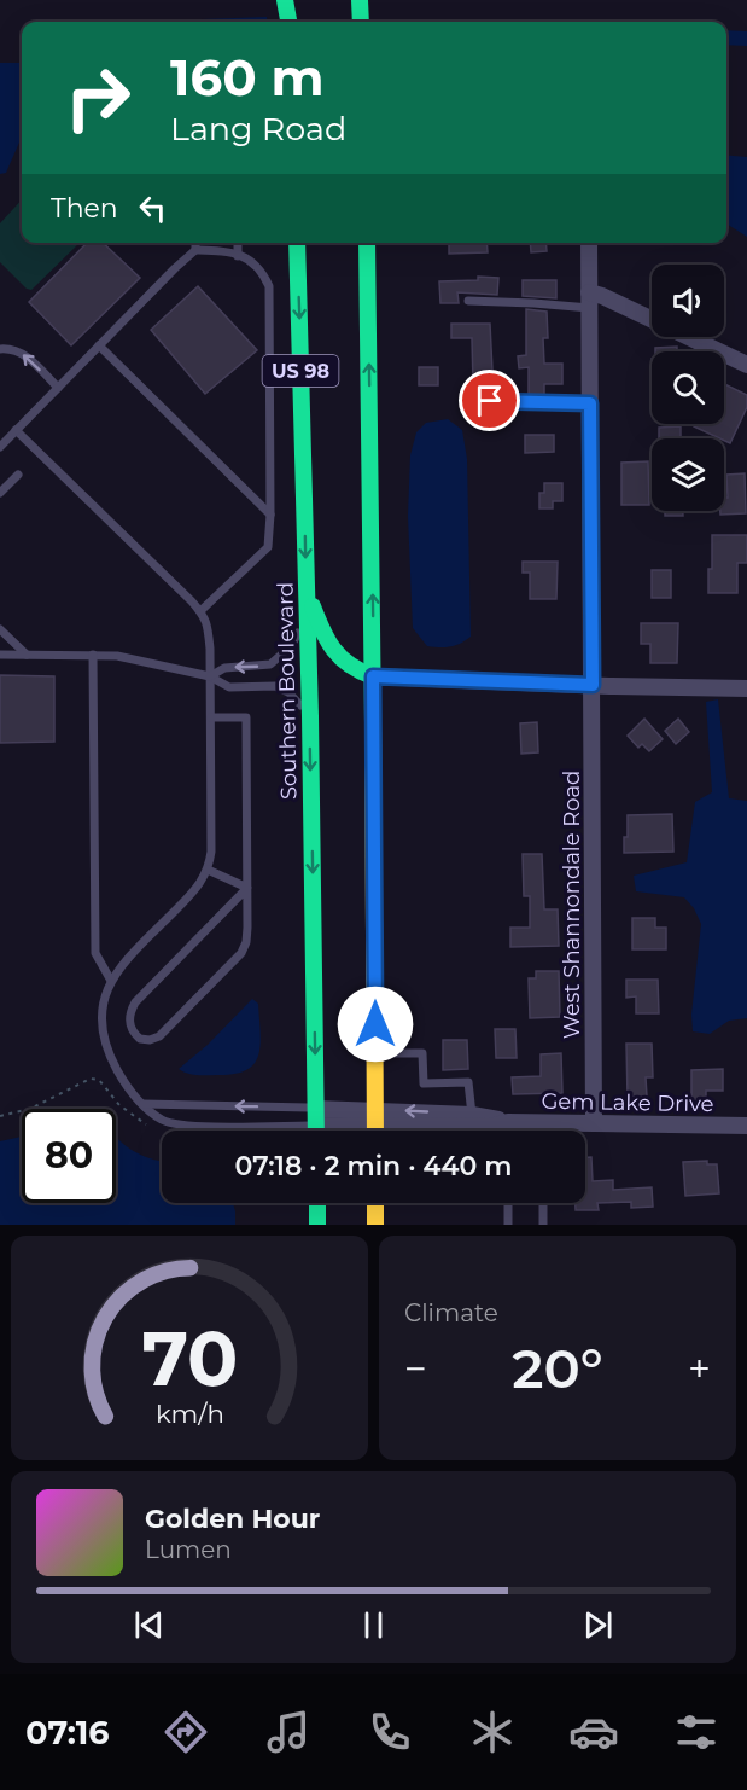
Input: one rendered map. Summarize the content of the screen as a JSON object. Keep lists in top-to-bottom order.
{
  "streets": {
    "highway": ["US 98", "Southern Boulevard"],
    "street": ["West Shannondale Road", "Gem Lake Drive"]
  },
  "crossings": [
    ["US 98", "Gem Lake Drive"],
    ["Southern Boulevard", "Gem Lake Drive"],
    ["West Shannondale Road", "Gem Lake Drive"]
  ],
  "page": {
    "turn": ["160 m", "Lang Road"],
    "then": "Then",
    "limit": "80",
    "trip": "07:18 · 2 min · 440 m",
    "tile": "Climate",
    "heat": ["−", "20°", "+"],
    "song": ["Golden Hour", "Lumen"],
    "tabs": "07:16",
    "gauge": ["70", "km/h"]
  }
}
